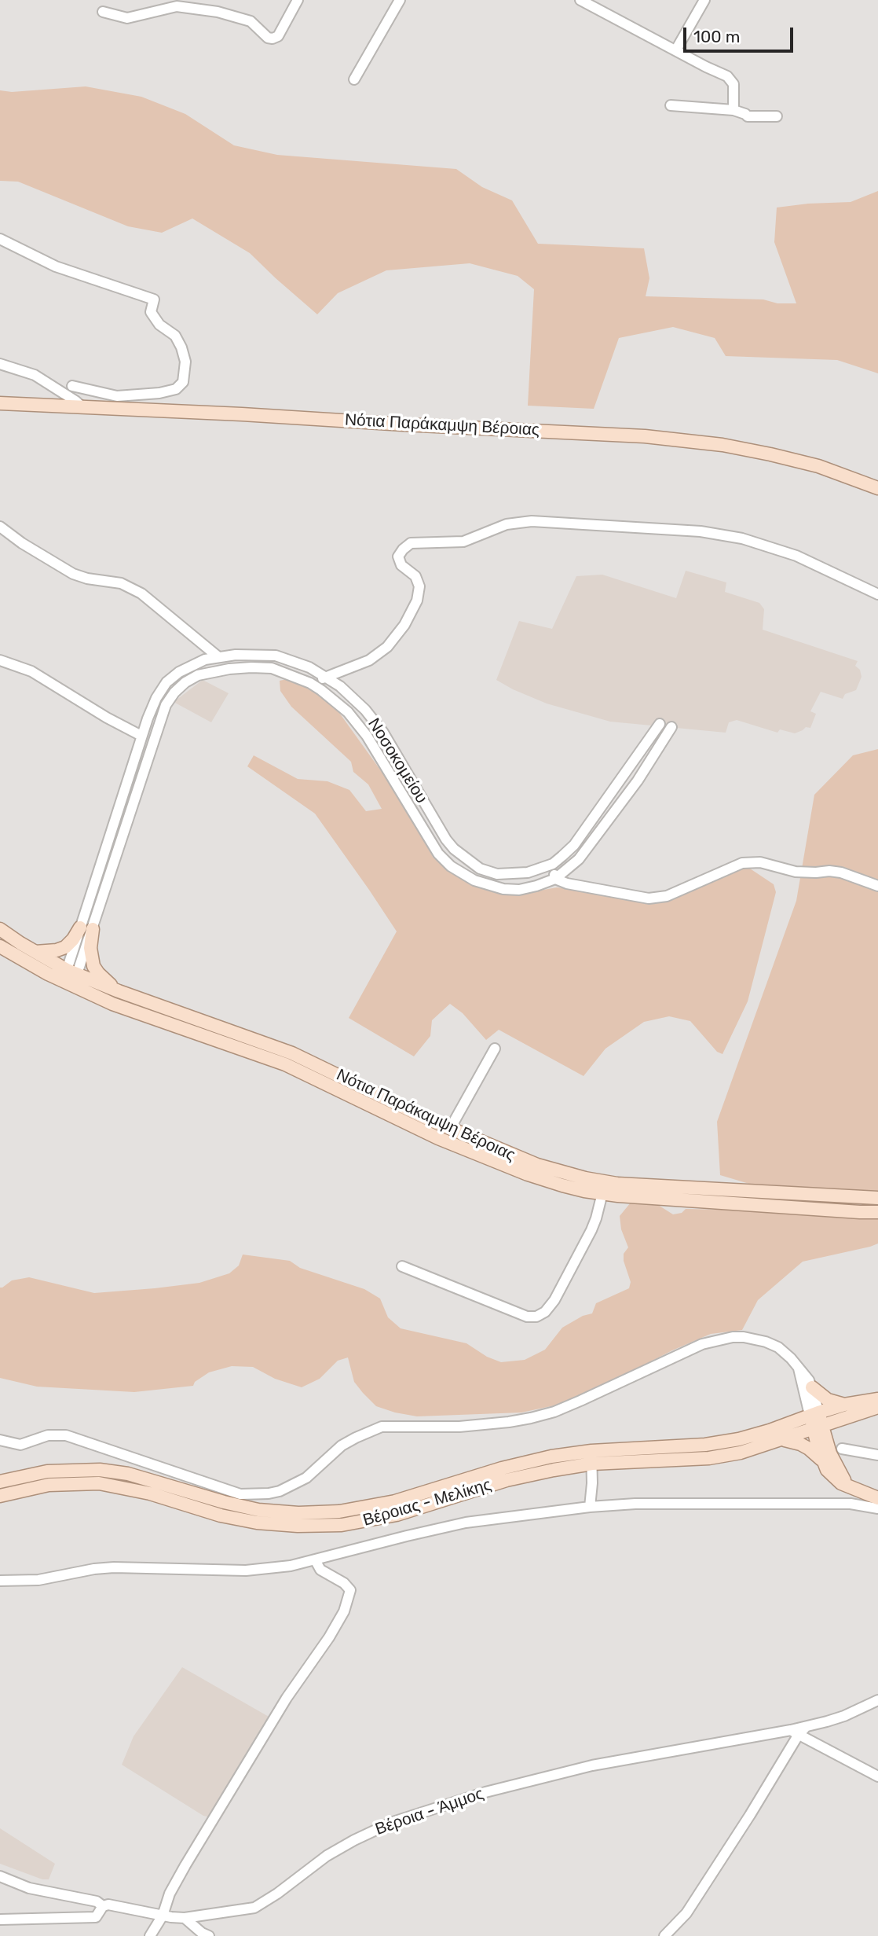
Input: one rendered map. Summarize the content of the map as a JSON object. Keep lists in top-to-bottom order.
{
  "streets": {
    "main road": ["Νότια Παράκαμψη Βέροιας", "Βέροιας - Μελίκης"],
    "street": ["Νοσοκομείου", "Βέροια - Άμμος"]
  },
  "scale_bar": "100 m"
}
